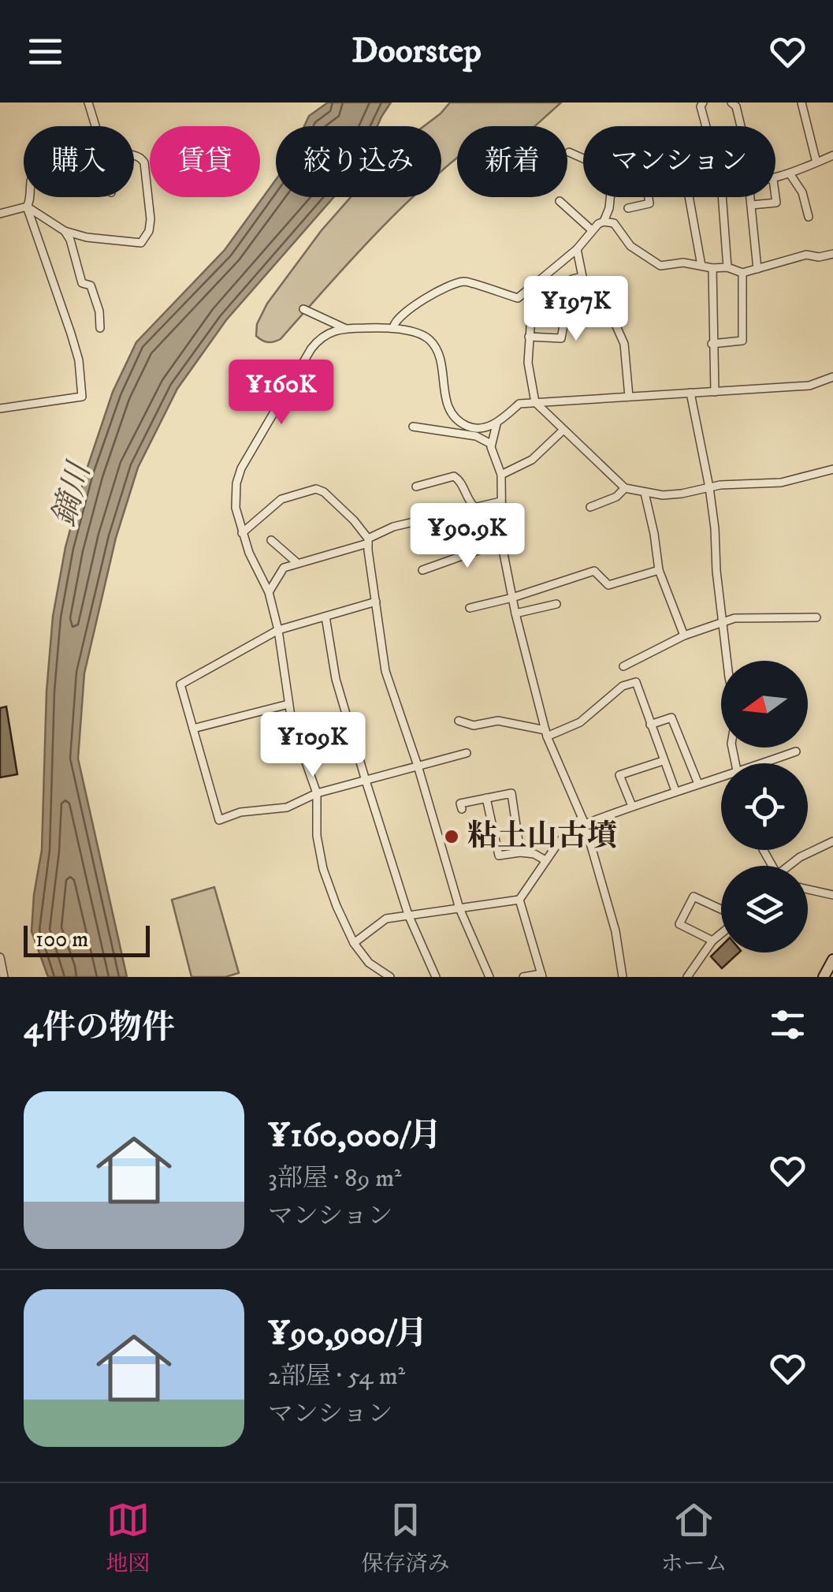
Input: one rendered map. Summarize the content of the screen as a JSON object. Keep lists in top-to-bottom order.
{
  "water": ["鏑川"],
  "places": ["粘土山古墳"],
  "scale_bar": "100 m",
  "north": "left",
  "page": {
    "header": "Doorstep",
    "chip": [
      "購入",
      "賃貸",
      "絞り込み",
      "新着",
      "マンション"
    ],
    "price": [
      "¥197K",
      "¥160K",
      "¥90.9K",
      "¥109K"
    ],
    "scale": "100 m",
    "heading": "4件の物件",
    "list": [
      {
        "name": "¥160,000/月",
        "note": "3部屋 · 89 m² · マンション"
      },
      {
        "name": "¥90,900/月",
        "note": "2部屋 · 54 m² · マンション"
      }
    ],
    "tabs": ["地図", "保存済み", "ホーム"]
  }
}
